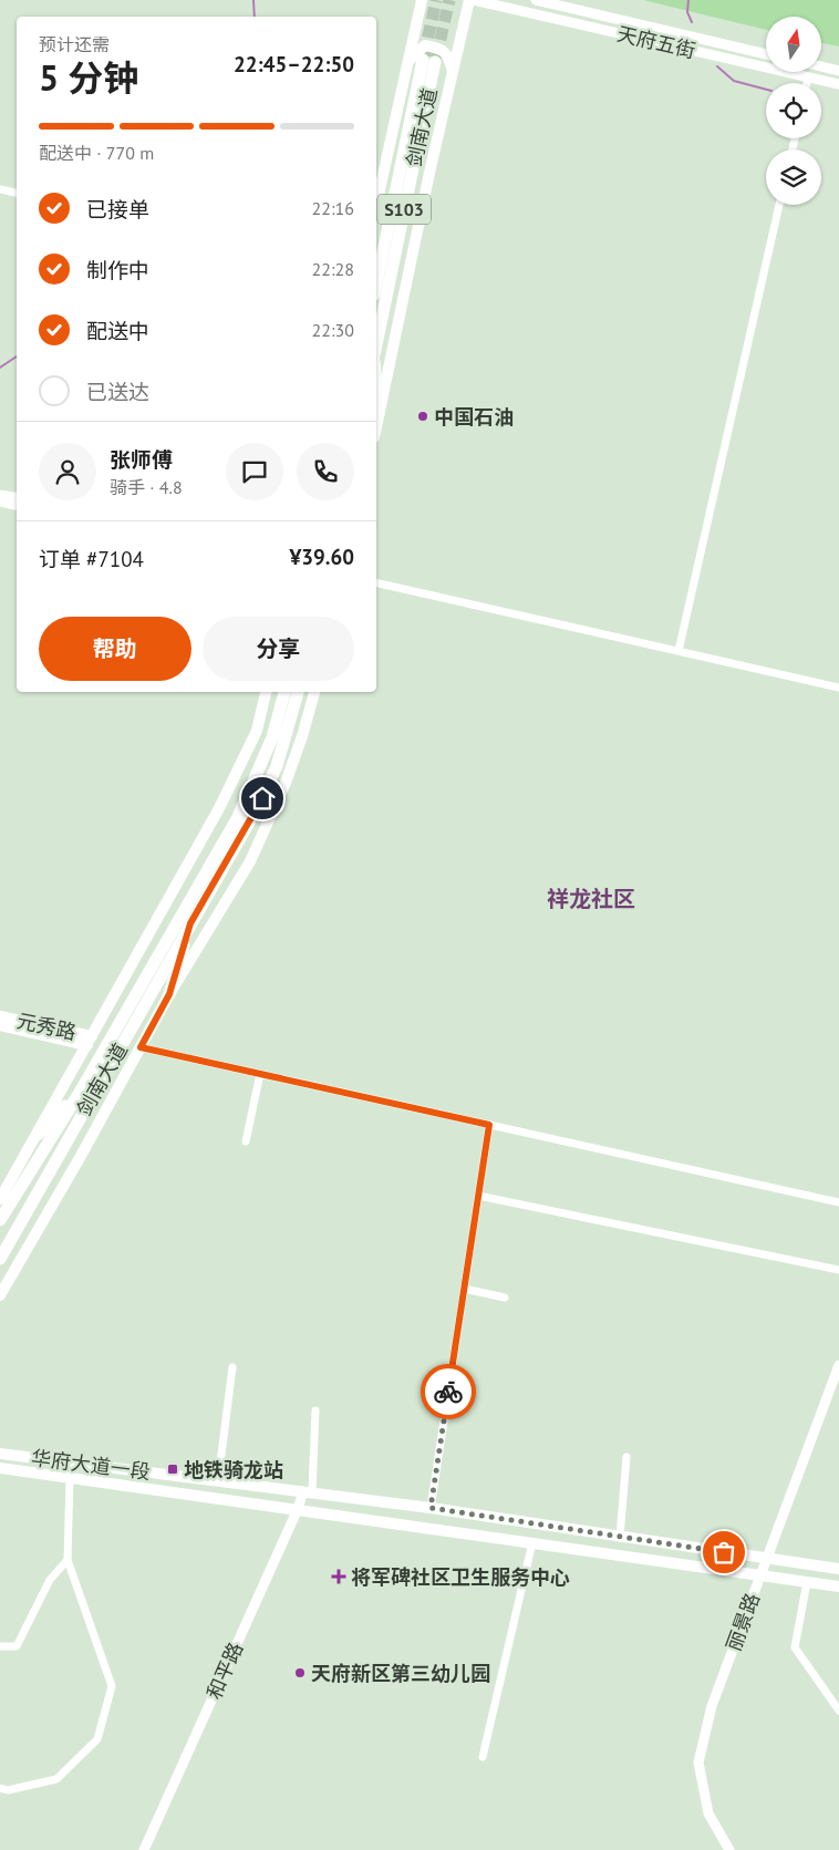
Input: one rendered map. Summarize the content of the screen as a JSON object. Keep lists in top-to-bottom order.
{
  "streets": {
    "highway": ["剑南大道", "S103"],
    "main road": ["元秀路", "华府大道一段"],
    "street": ["天府五街", "丽景路", "和平路"]
  },
  "crossings": [
    ["华府大道一段", "丽景路"],
    ["华府大道一段", "和平路"]
  ],
  "districts": ["祥龙社区"],
  "places": {
    "other": ["中国石油", "天府新区第三幼儿园"],
    "transit": ["地铁骑龙站"],
    "health": ["将军碑社区卫生服务中心"]
  },
  "north": "top",
  "page": {
    "heading": ["5 分钟", "预计还需", "22:45–22:50"],
    "panel": [
      "张师傅",
      "骑手 · 4.8",
      "订单 #7104",
      "¥39.60"
    ],
    "bar": "配送中 · 770 m",
    "list": [
      ["已接单", "22:16"],
      ["制作中", "22:28"],
      ["配送中", "22:30"],
      "已送达"
    ],
    "buttons": ["帮助", "分享"]
  }
}
